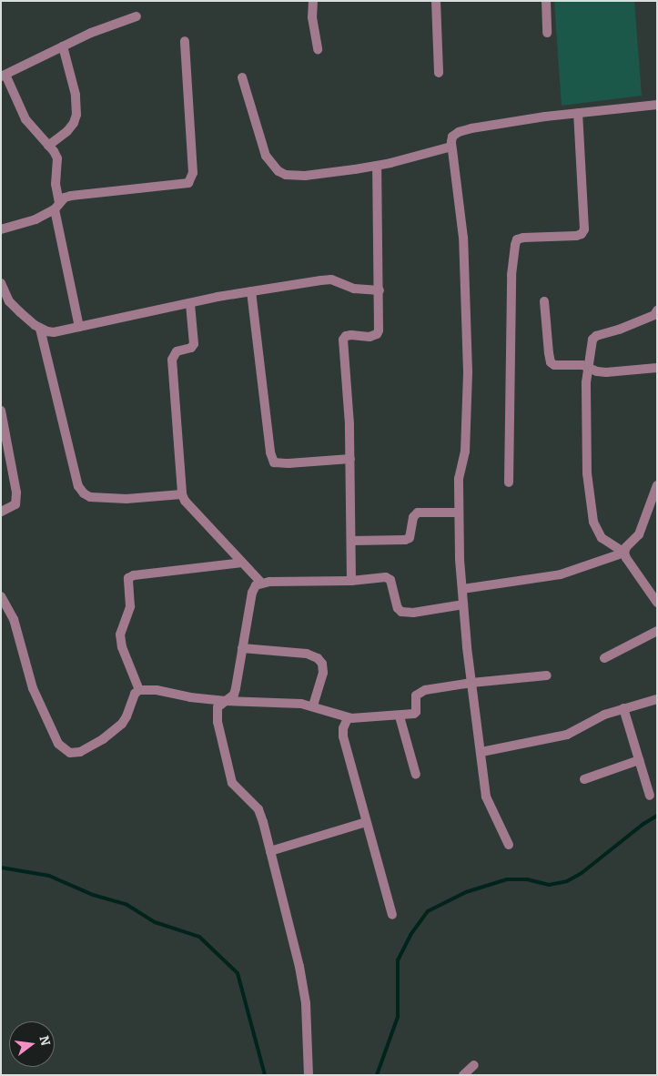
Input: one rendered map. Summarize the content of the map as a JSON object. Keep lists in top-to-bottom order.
{
  "north": "right"
}
